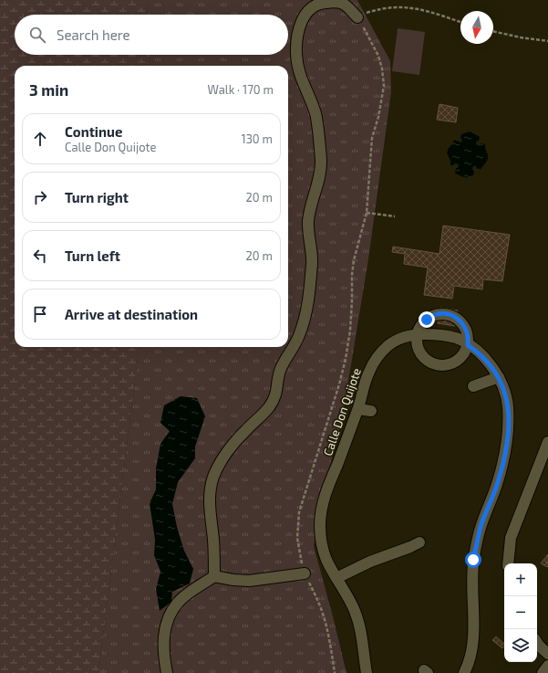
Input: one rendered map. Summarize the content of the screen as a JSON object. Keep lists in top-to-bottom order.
{
  "streets": {
    "street": ["Calle Don Quijote"]
  },
  "north": "bottom",
  "page": {
    "search": "Search here",
    "heading": ["3 min", "Walk · 170 m"],
    "list": [
      ["Continue", "Calle Don Quijote", "130 m"],
      ["Turn right", "20 m"],
      ["Turn left", "20 m"],
      "Arrive at destination"
    ],
    "map_buttons": ["+", "−"]
  }
}
